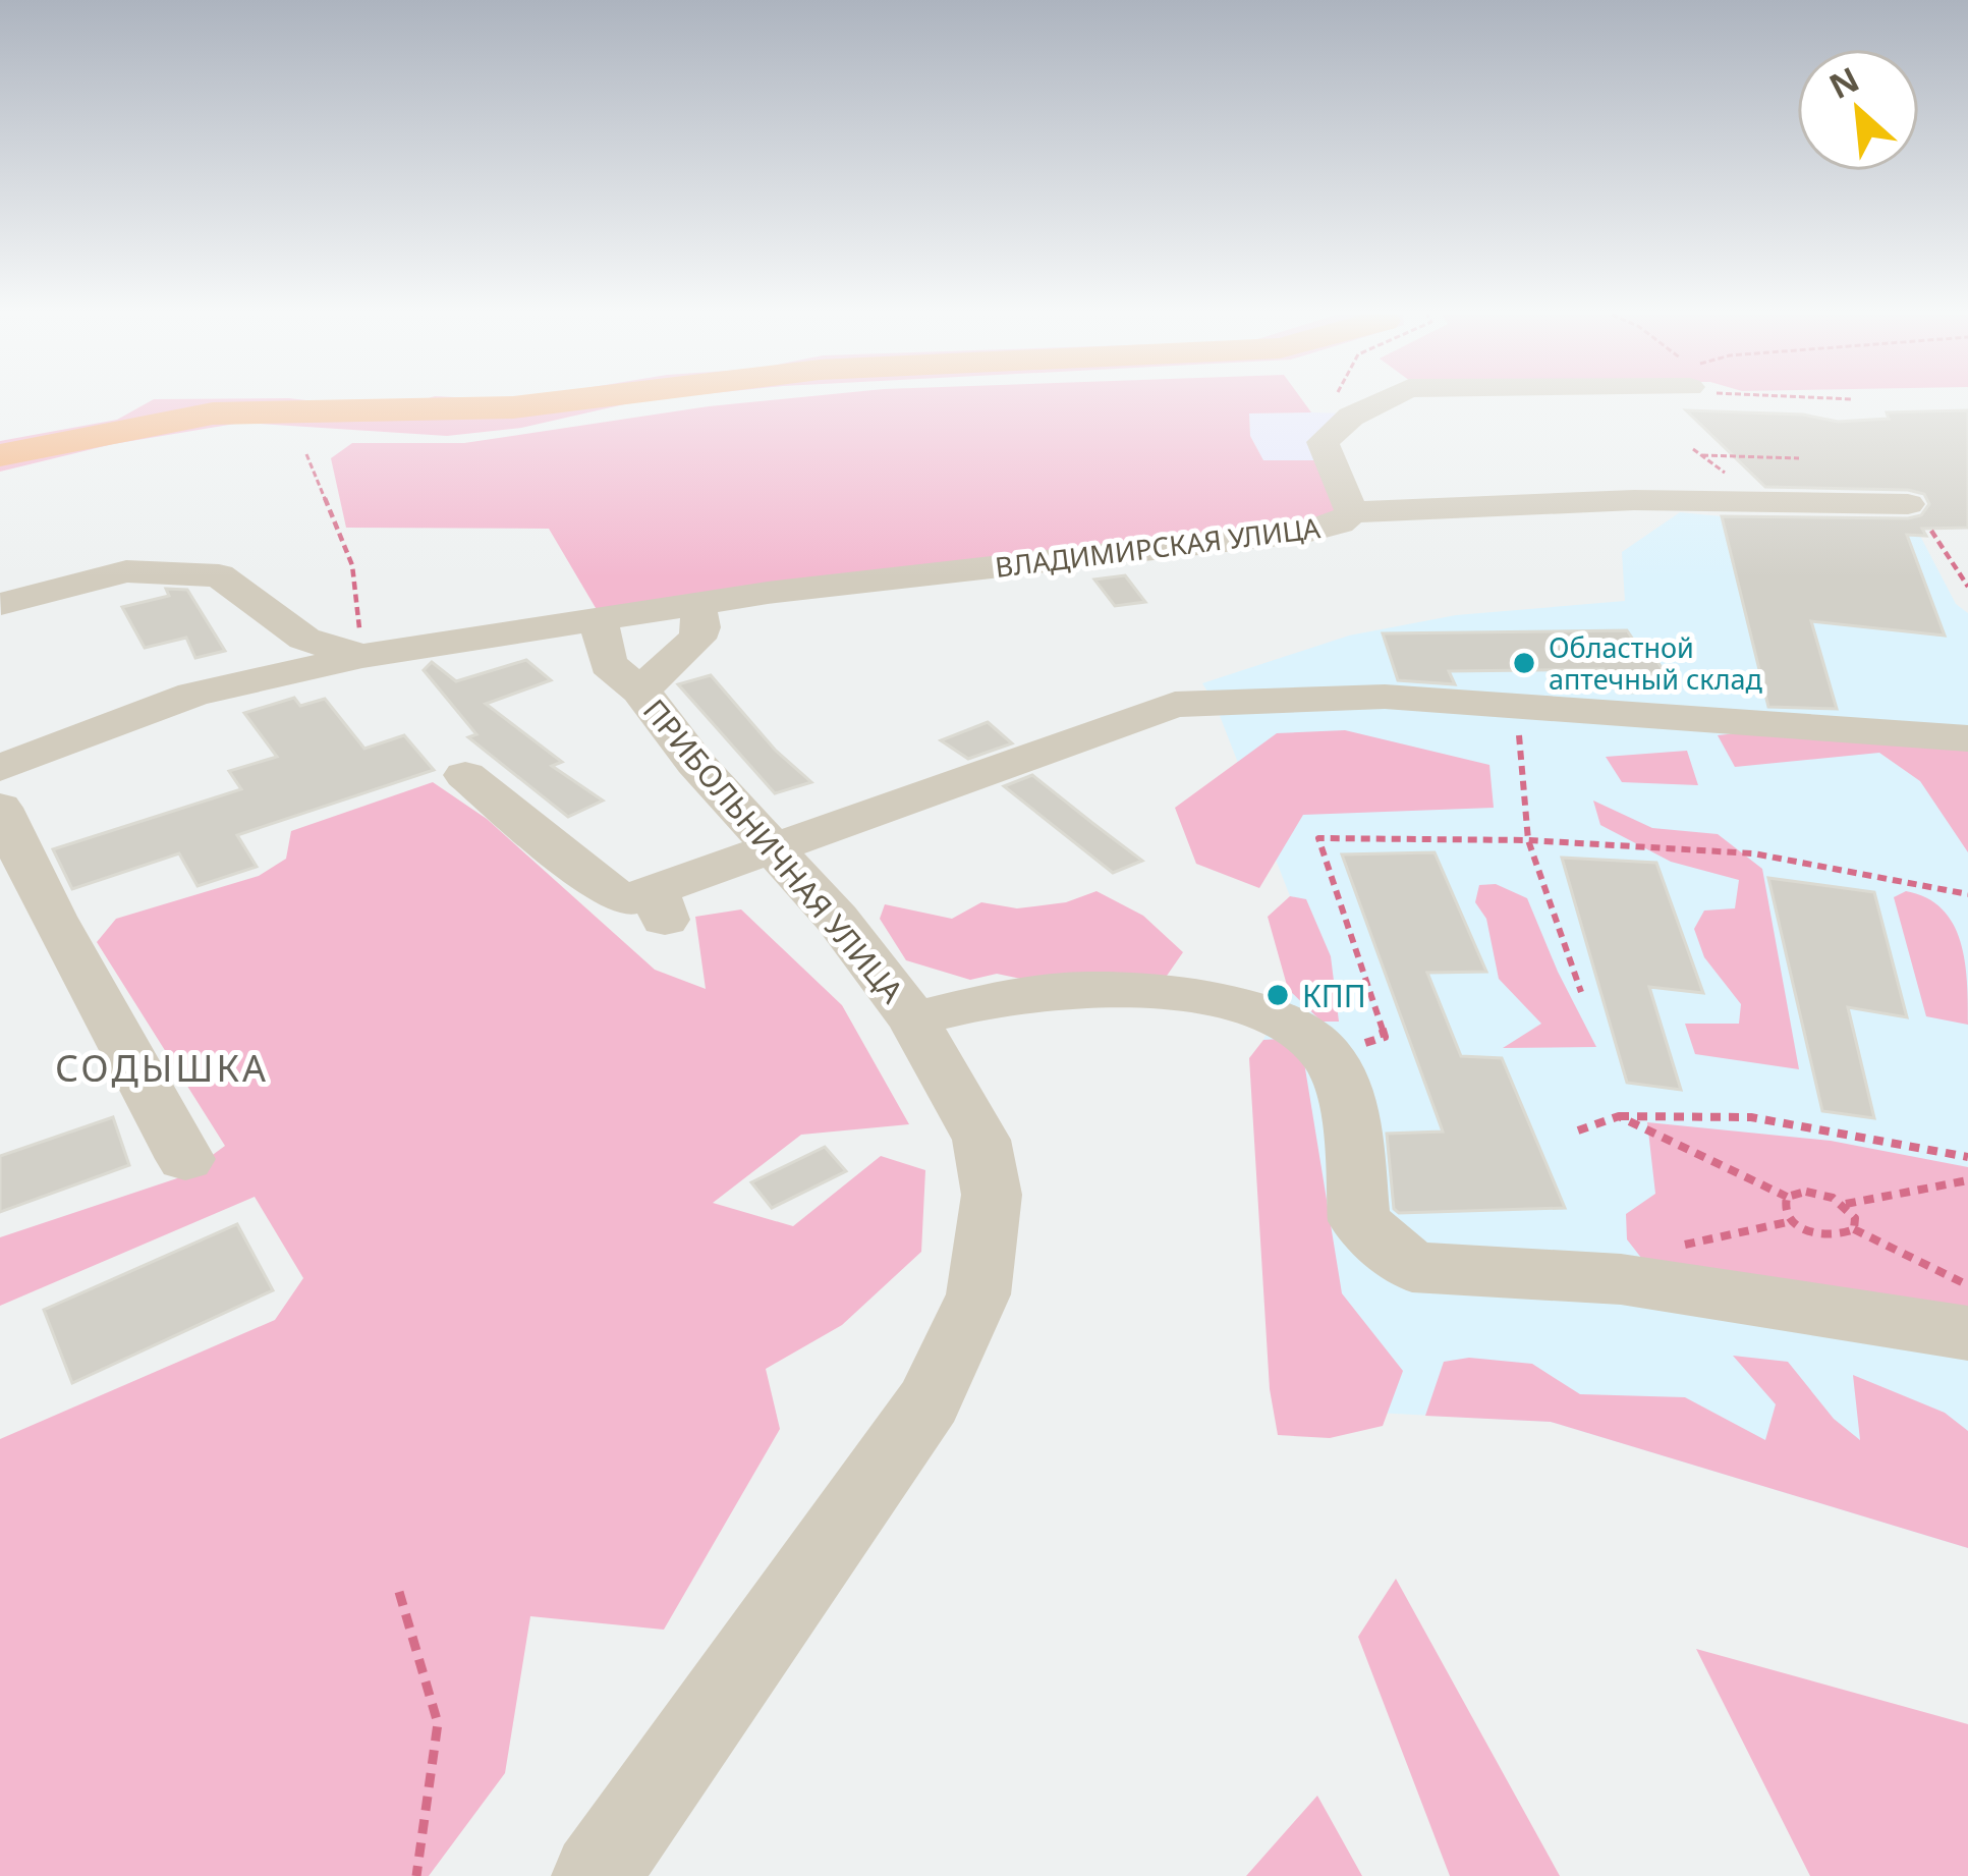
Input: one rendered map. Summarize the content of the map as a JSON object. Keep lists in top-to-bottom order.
{
  "streets": {
    "street": ["ВЛАДИМИРСКАЯ УЛИЦА", "ПРИБОЛЬНИЧНАЯ УЛИЦА"]
  },
  "crossings": [
    ["ВЛАДИМИРСКАЯ УЛИЦА", "ПРИБОЛЬНИЧНАЯ УЛИЦА"]
  ],
  "districts": ["СОДЫШКА"],
  "places": ["Областной аптечный склад", "КПП"],
  "north": "top left"
}
